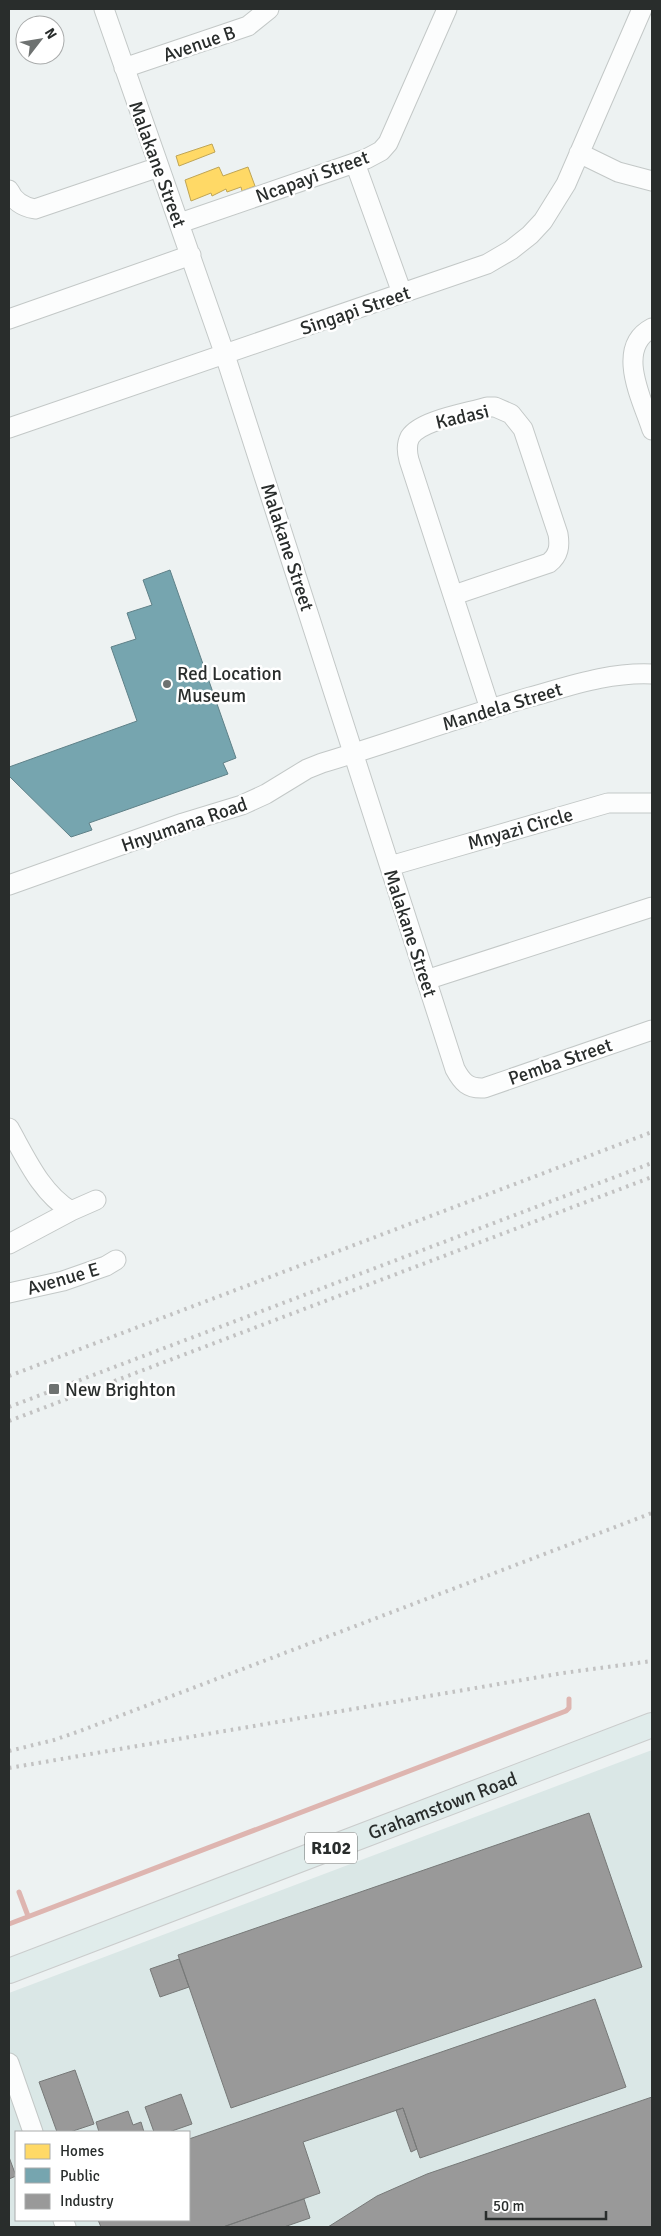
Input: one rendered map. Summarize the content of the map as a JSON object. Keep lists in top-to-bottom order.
{
  "streets": {
    "main road": ["Grahamstown Road", "R102"],
    "street": [
      "Avenue B",
      "Malakane Street",
      "Ncapayi Street",
      "Singapi Street",
      "Kadasi",
      "Mandela Street",
      "Hnyumana Road",
      "Mnyazi Circle",
      "Pemba Street",
      "Avenue E"
    ]
  },
  "crossings": [
    ["Avenue B", "Malakane Street"],
    ["Malakane Street", "Ncapayi Street"],
    ["Malakane Street", "Singapi Street"],
    ["Malakane Street", "Mandela Street"],
    ["Malakane Street", "Hnyumana Road"],
    ["Malakane Street", "Mnyazi Circle"],
    ["Malakane Street", "Pemba Street"],
    ["Kadasi", "Mandela Street"],
    ["Mandela Street", "Hnyumana Road"]
  ],
  "places": {
    "other": ["Red Location Museum"],
    "transit": ["New Brighton"]
  },
  "legend": ["Homes", "Public", "Industry"],
  "scale_bar": "50 m",
  "north": "top right"
}
